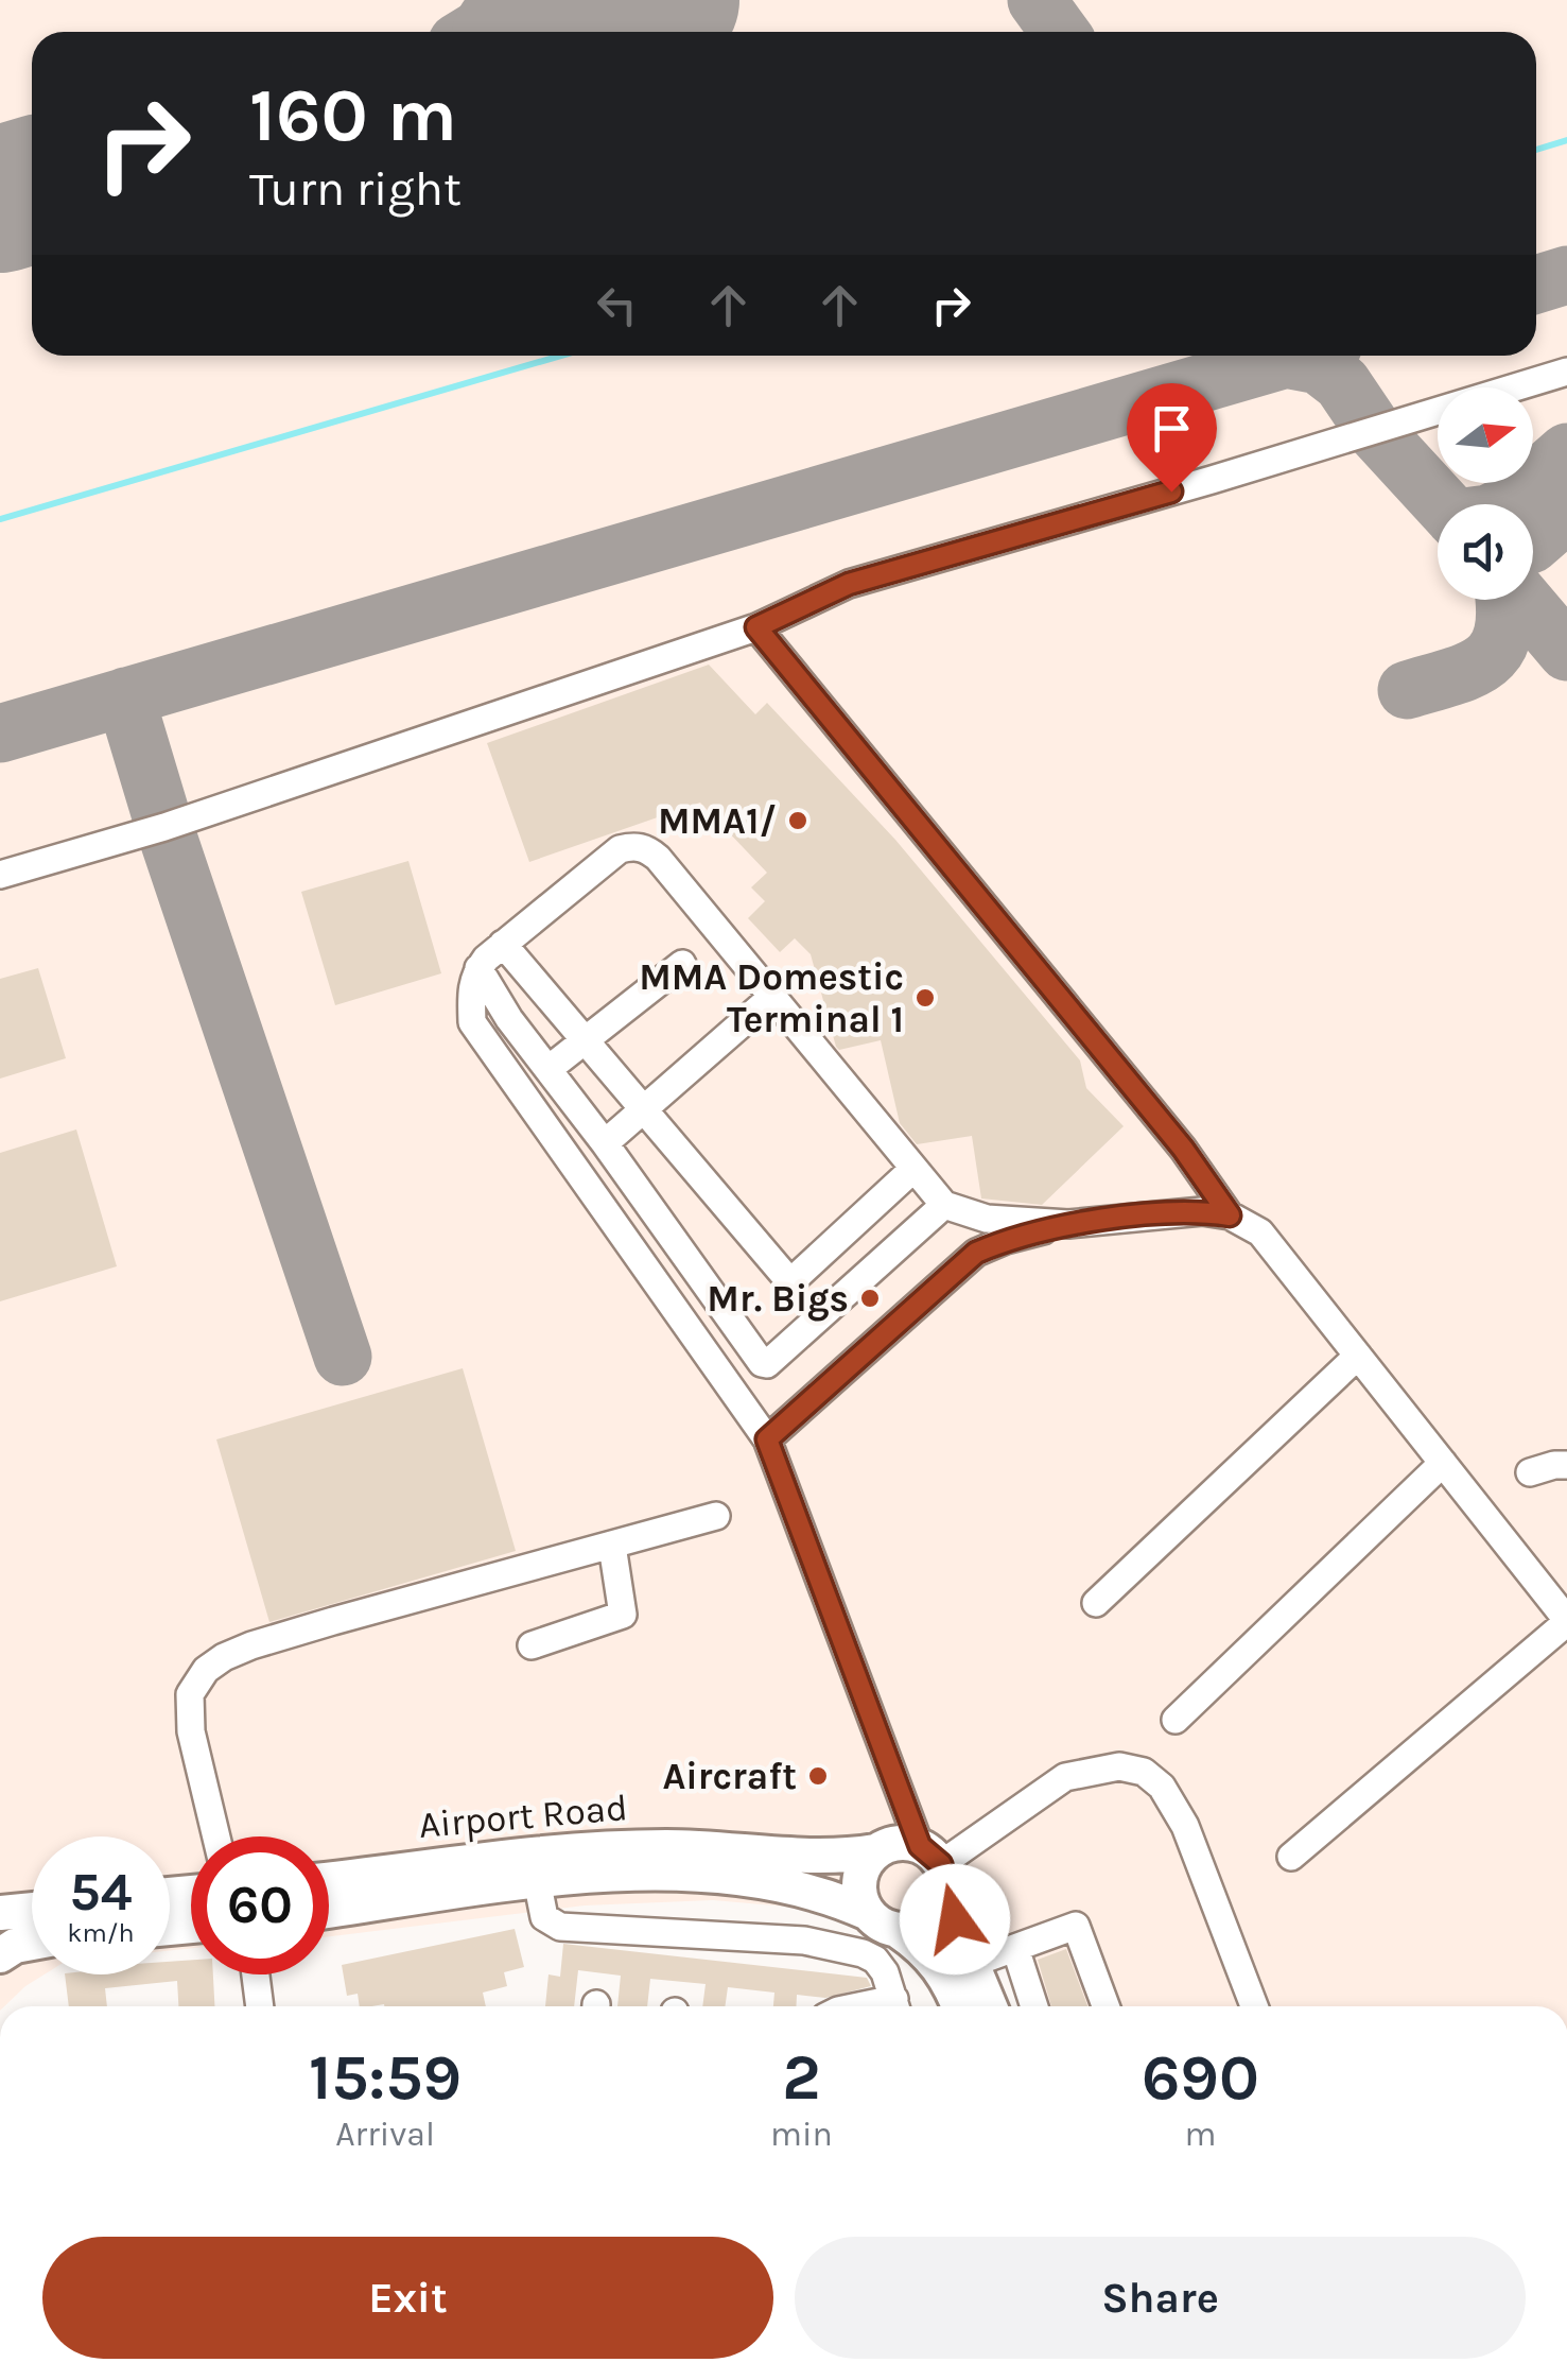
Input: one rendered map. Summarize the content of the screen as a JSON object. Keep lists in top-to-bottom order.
{
  "streets": {
    "main road": ["Airport Road"]
  },
  "places": [
    "MMA1/",
    "MMA Domestic Terminal 1",
    "Mr. Bigs",
    "Aircraft"
  ],
  "north": "right",
  "page": {
    "turn": ["160 m", "Turn right"],
    "speed": "54 km/h",
    "limit": "60",
    "eta": [
      "15:59",
      "Arrival",
      "2",
      "min",
      "690",
      "m"
    ],
    "buttons": ["Exit", "Share"]
  }
}
